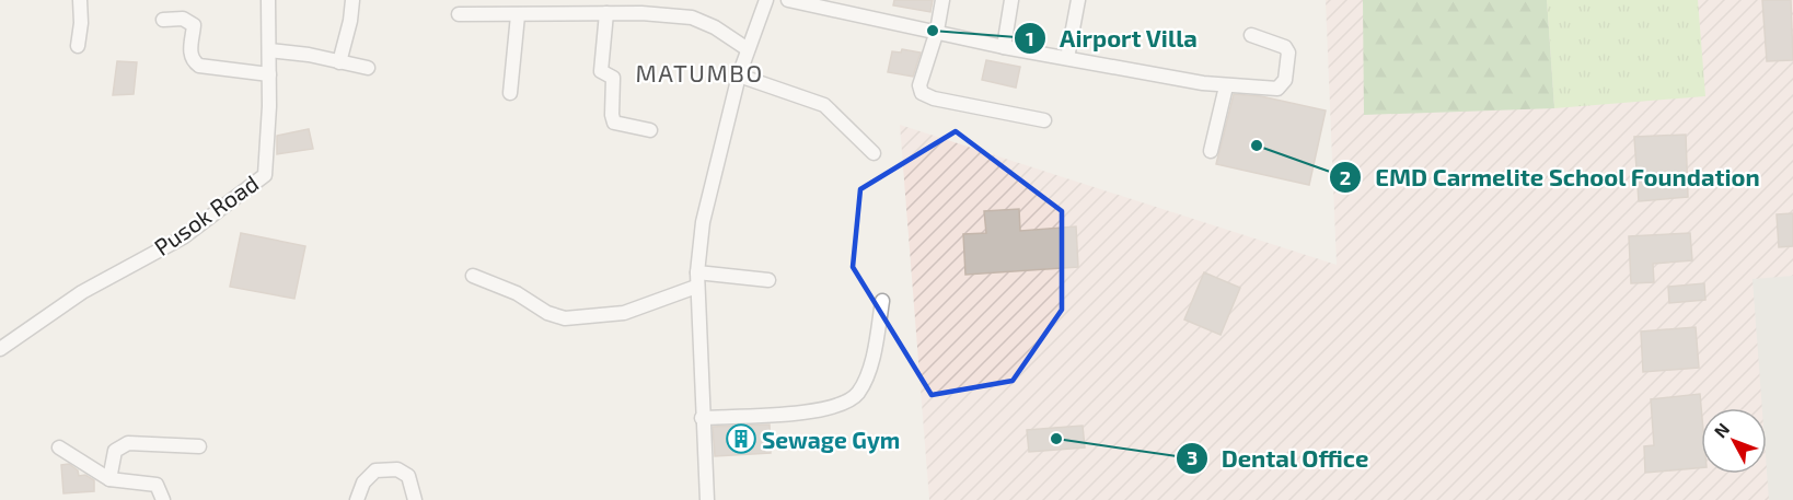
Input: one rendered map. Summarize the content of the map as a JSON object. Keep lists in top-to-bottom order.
{
  "streets": {
    "street": ["Pusok Road"]
  },
  "districts": ["MATUMBO"],
  "places": {
    "other": ["Airport Villa", "EMD Carmelite School Foundation", "Dental Office"],
    "building": ["Sewage Gym"]
  },
  "north": "top left"
}
